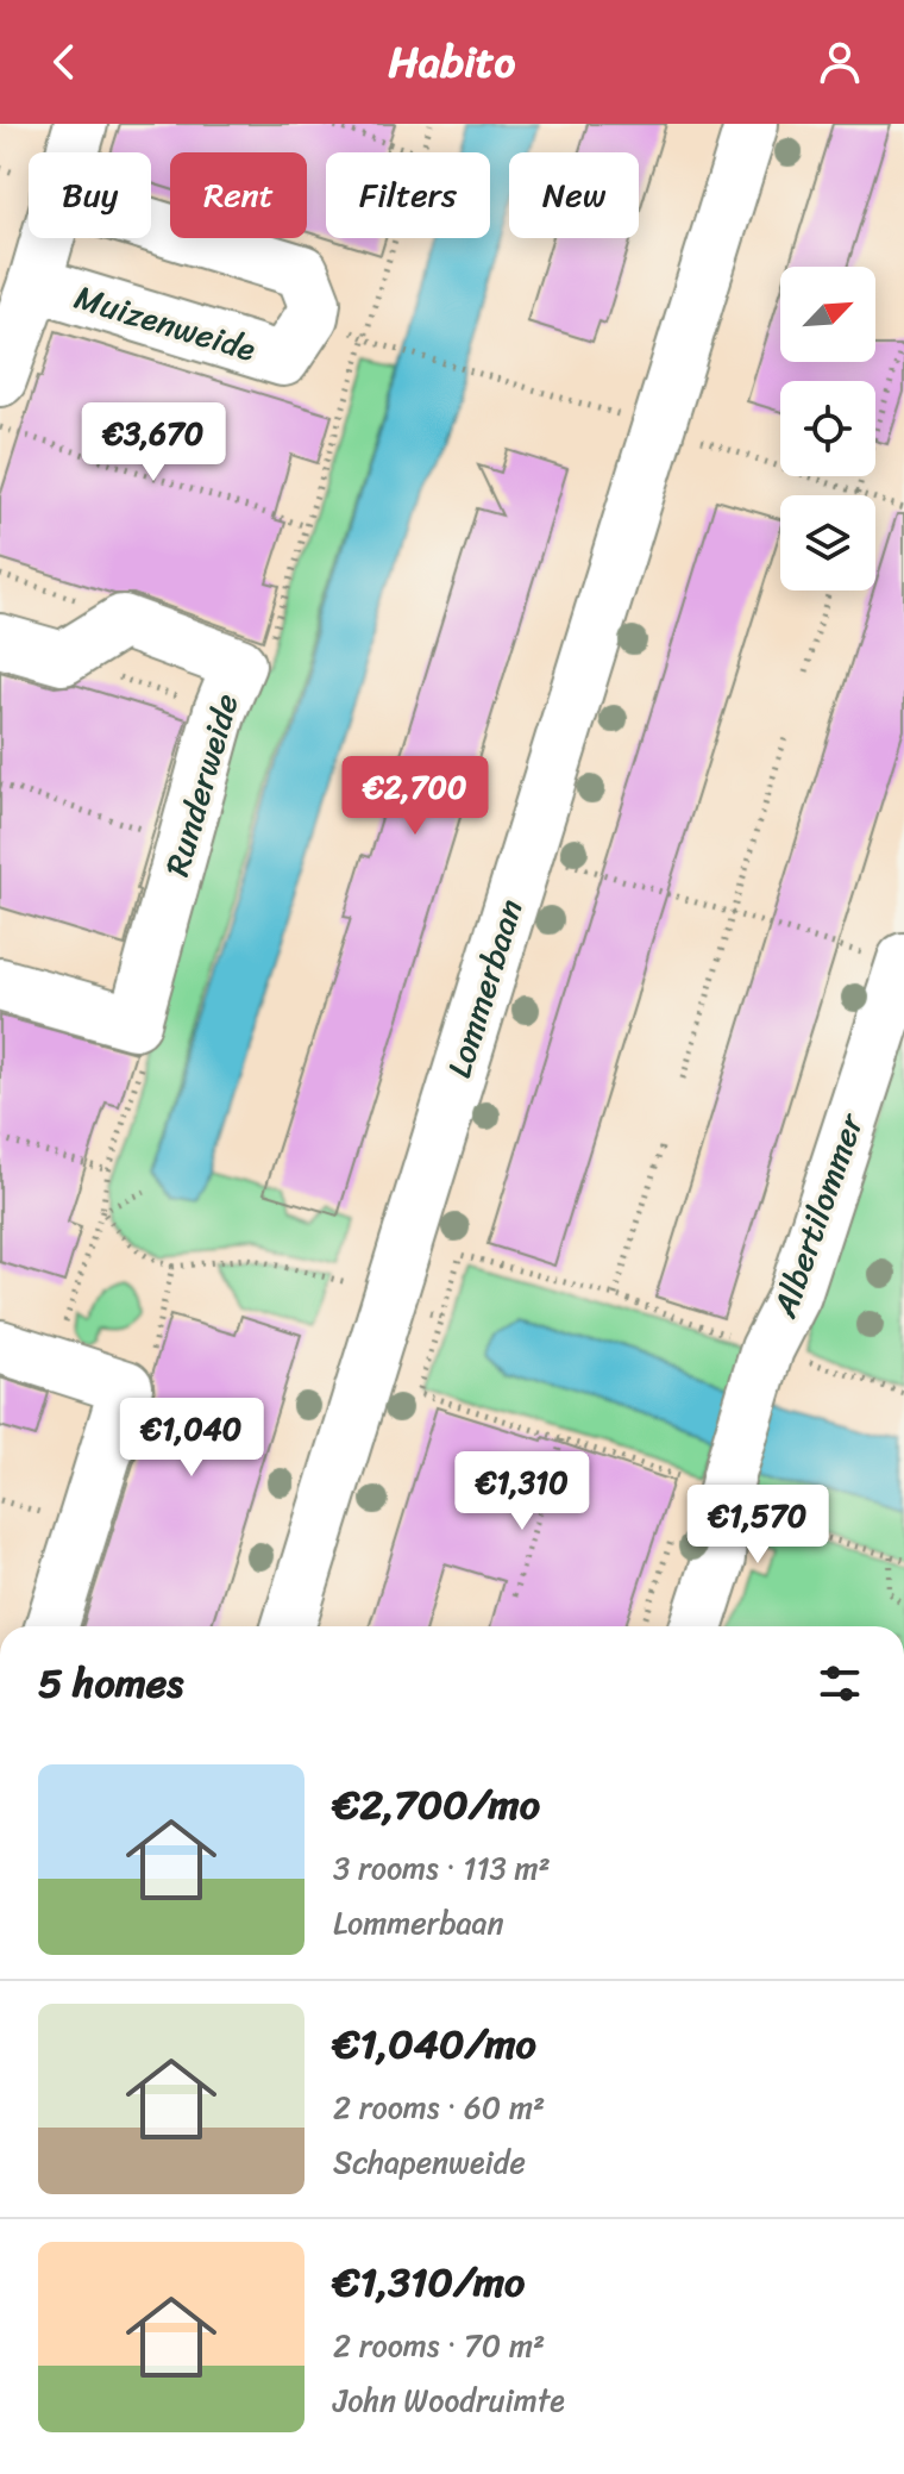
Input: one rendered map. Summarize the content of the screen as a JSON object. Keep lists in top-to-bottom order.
{
  "streets": {
    "street": [
      "Muizenweide",
      "Runderweide",
      "Lommerbaan",
      "Albertilommer"
    ]
  },
  "north": "top right",
  "page": {
    "header": "Habito",
    "chip": [
      "Buy",
      "Rent",
      "Filters",
      "New"
    ],
    "price": [
      "€3,670",
      "€2,700",
      "€1,040",
      "€1,310",
      "€1,570"
    ],
    "heading": "5 homes",
    "list": [
      {
        "name": "€2,700/mo",
        "note": "3 rooms · 113 m² · Lommerbaan"
      },
      {
        "name": "€1,040/mo",
        "note": "2 rooms · 60 m² · Schapenweide"
      },
      {
        "name": "€1,310/mo",
        "note": "2 rooms · 70 m² · John Woodruimte"
      }
    ]
  }
}
